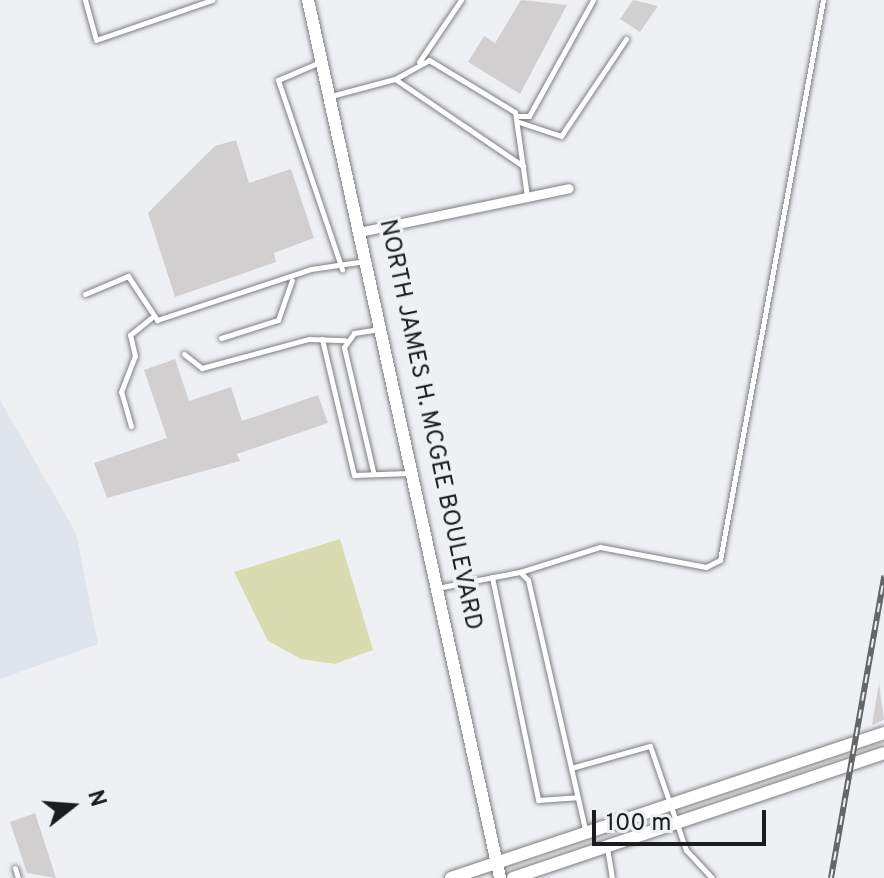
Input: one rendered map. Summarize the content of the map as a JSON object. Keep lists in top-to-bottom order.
{
  "streets": {
    "main road": ["NORTH JAMES H. MCGEE BOULEVARD"]
  },
  "scale_bar": "100 m",
  "north": "right"
}
